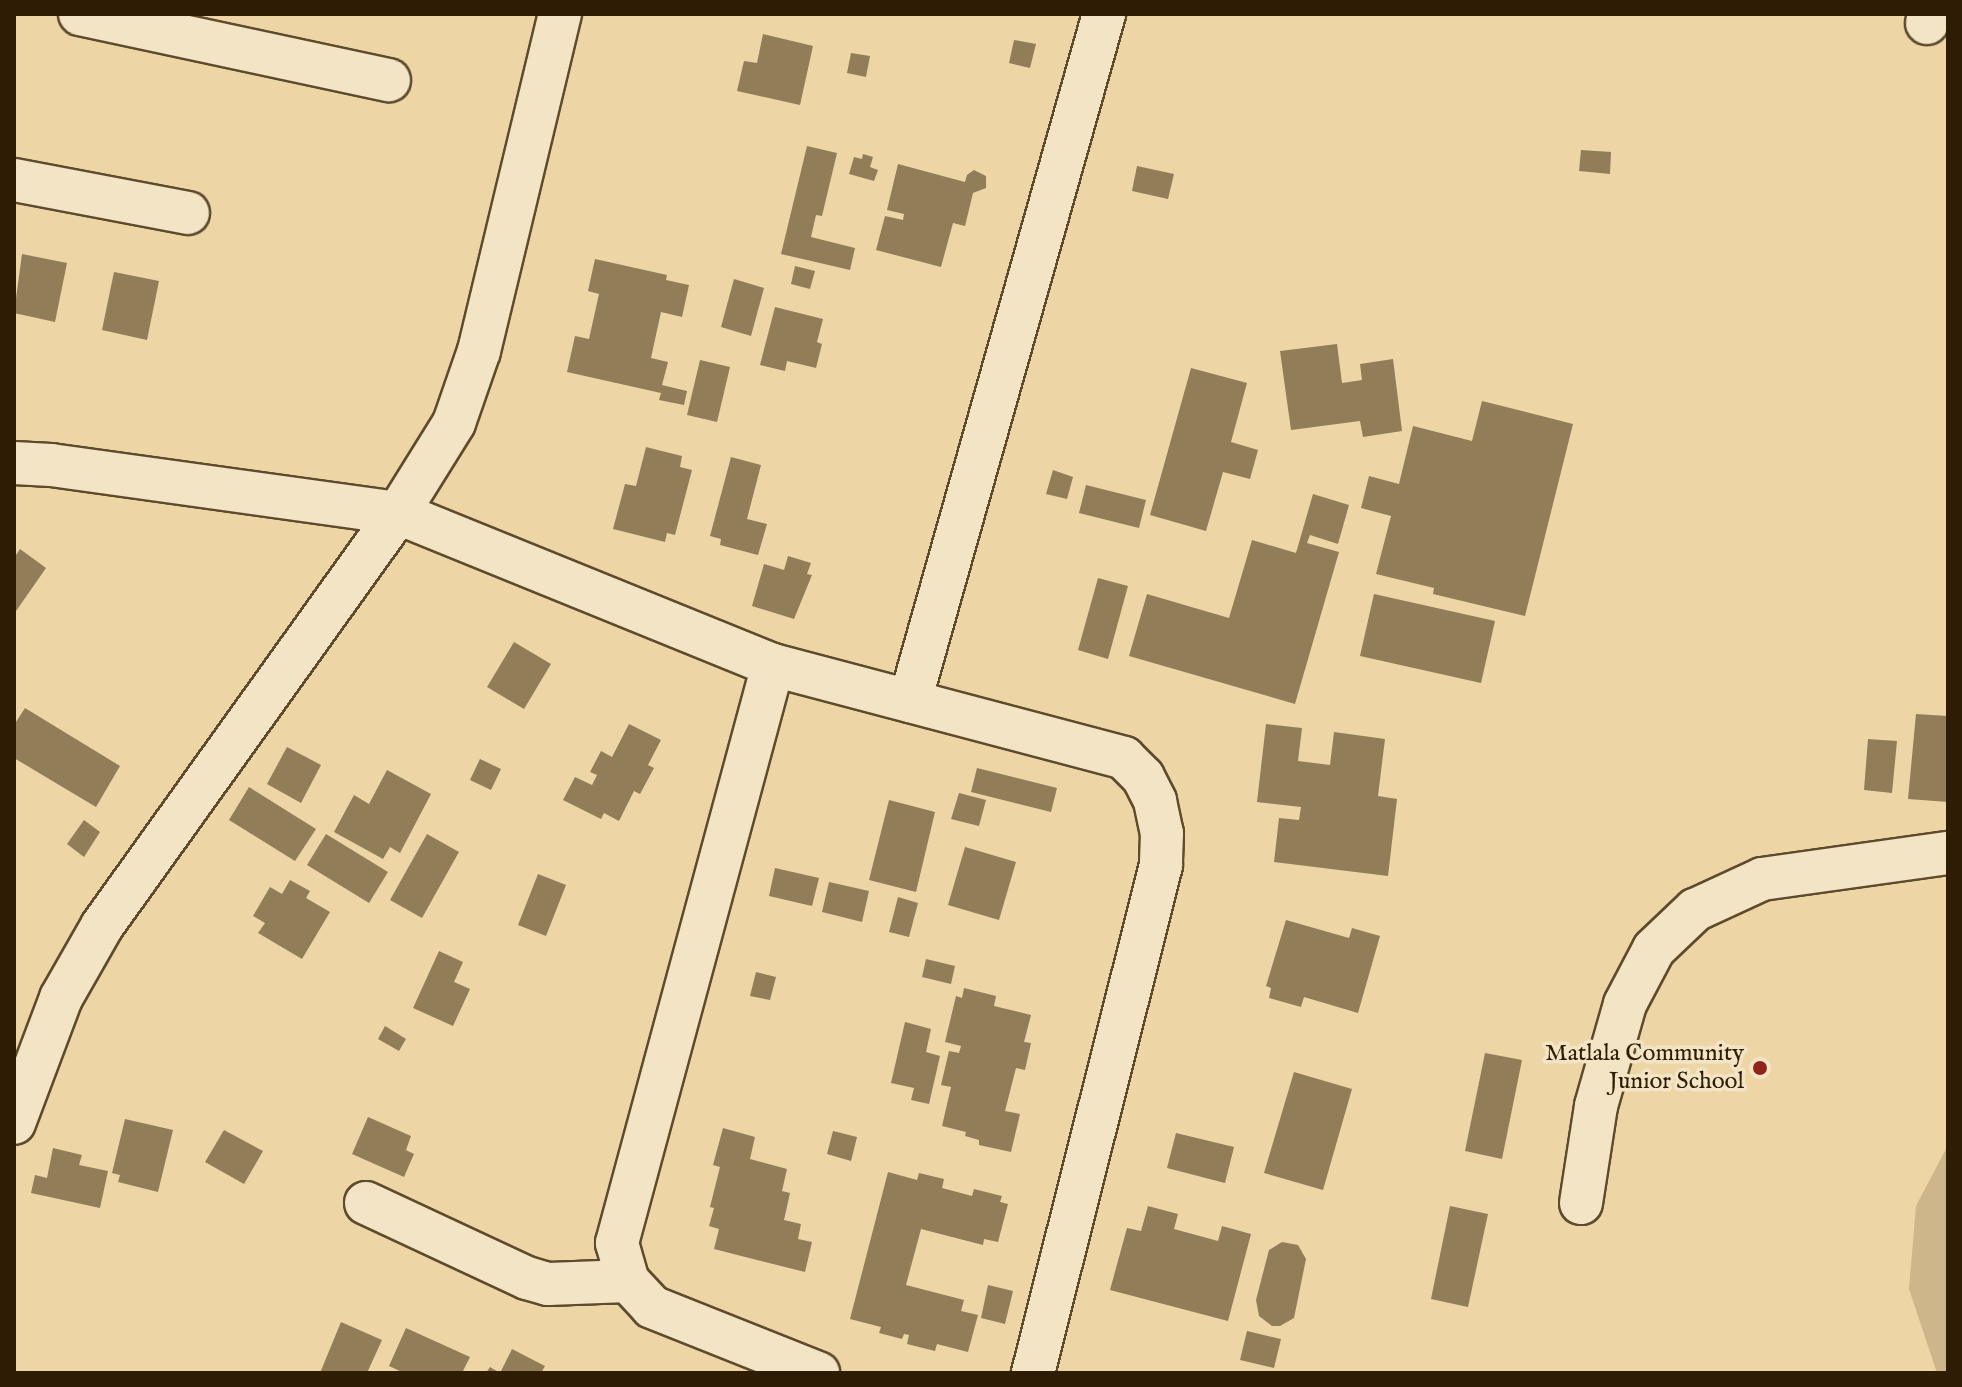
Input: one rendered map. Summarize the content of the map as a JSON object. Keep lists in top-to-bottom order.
{
  "places": ["Matlala Community Junior School"]
}
